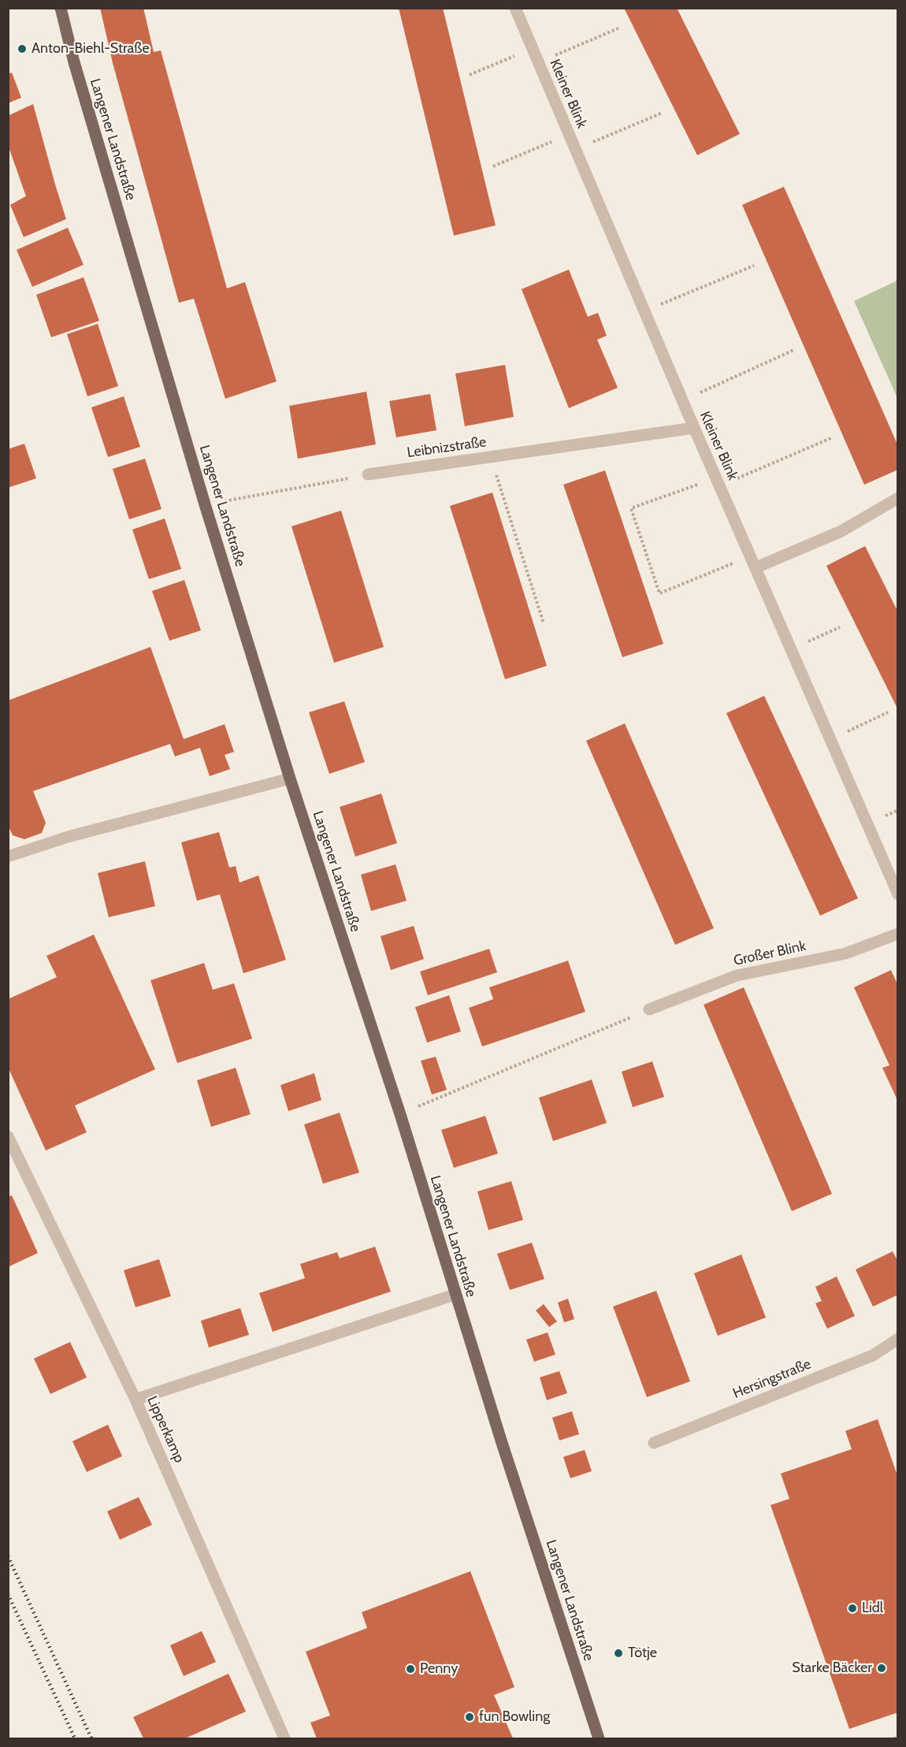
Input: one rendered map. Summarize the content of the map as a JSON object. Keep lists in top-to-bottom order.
{
  "streets": {
    "main road": ["Langener Landstraße"],
    "street": [
      "Kleiner Blink",
      "Leibnizstraße",
      "Großer Blink",
      "Hersingstraße",
      "Lipperkamp"
    ]
  },
  "crossings": [
    ["Kleiner Blink", "Leibnizstraße"]
  ],
  "places": [
    "Anton-Biehl-Straße",
    "Lidl",
    "Tötje",
    "Starke Bäcker",
    "Penny",
    "fun Bowling"
  ]
}
